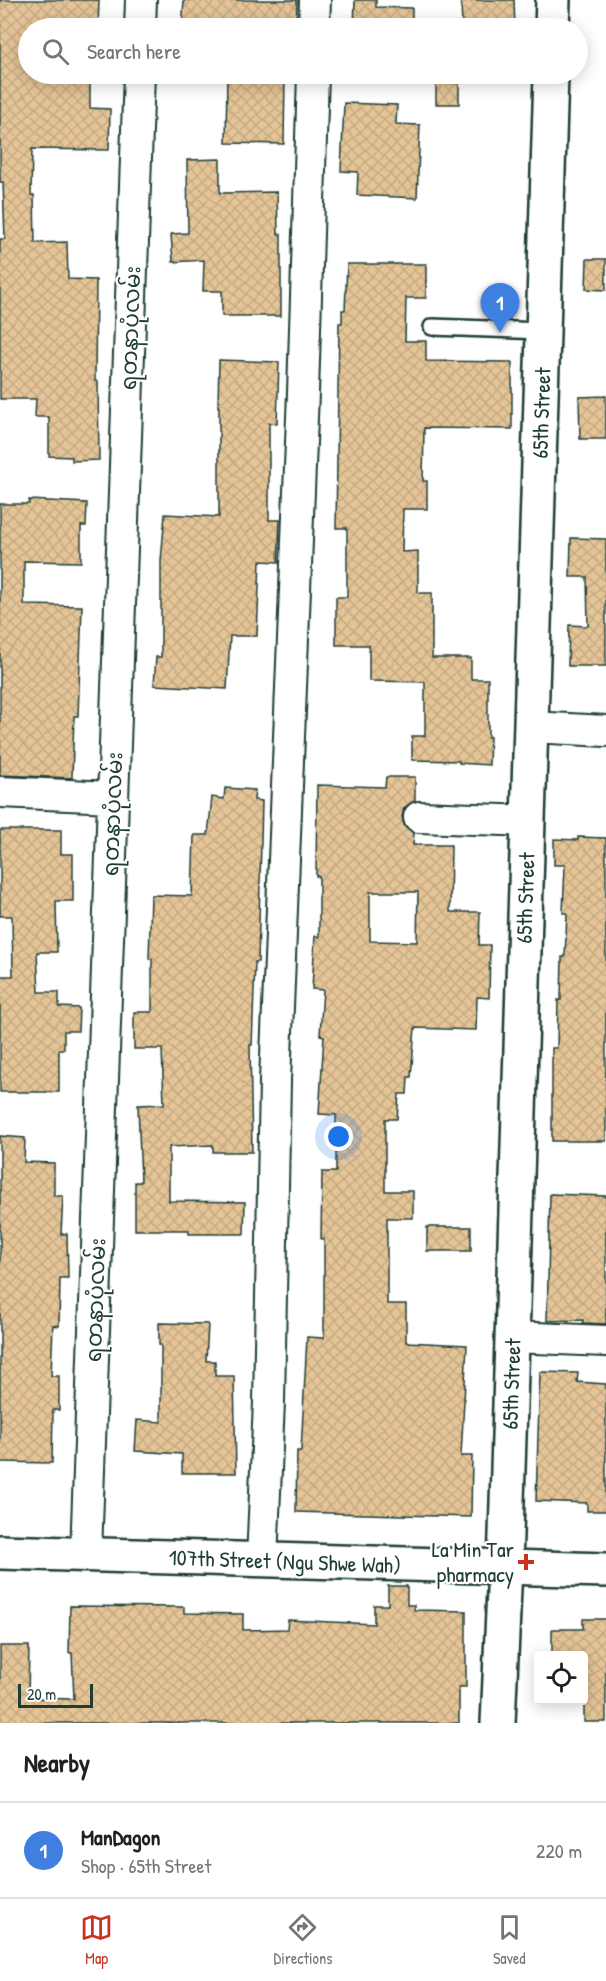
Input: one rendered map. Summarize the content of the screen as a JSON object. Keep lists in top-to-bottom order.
{
  "streets": {
    "street": ["ရတနာပုံလမ်း", "65th Street", "107th Street (Ngu Shwe Wah)"]
  },
  "crossings": [
    ["ရတနာပုံလမ်း", "107th Street (Ngu Shwe Wah)"],
    ["65th Street", "107th Street (Ngu Shwe Wah)"]
  ],
  "places": {
    "health": ["La Min Tar pharmacy"]
  },
  "scale_bar": "20 m",
  "page": {
    "search": "Search here",
    "pins": "1",
    "scale": "20 m",
    "heading": "Nearby",
    "list": [
      {
        "mark": "1",
        "name": "ManDagon",
        "note": "Shop · 65th Street",
        "value": "220 m"
      }
    ],
    "nav": ["Map", "Directions", "Saved"]
  }
}
